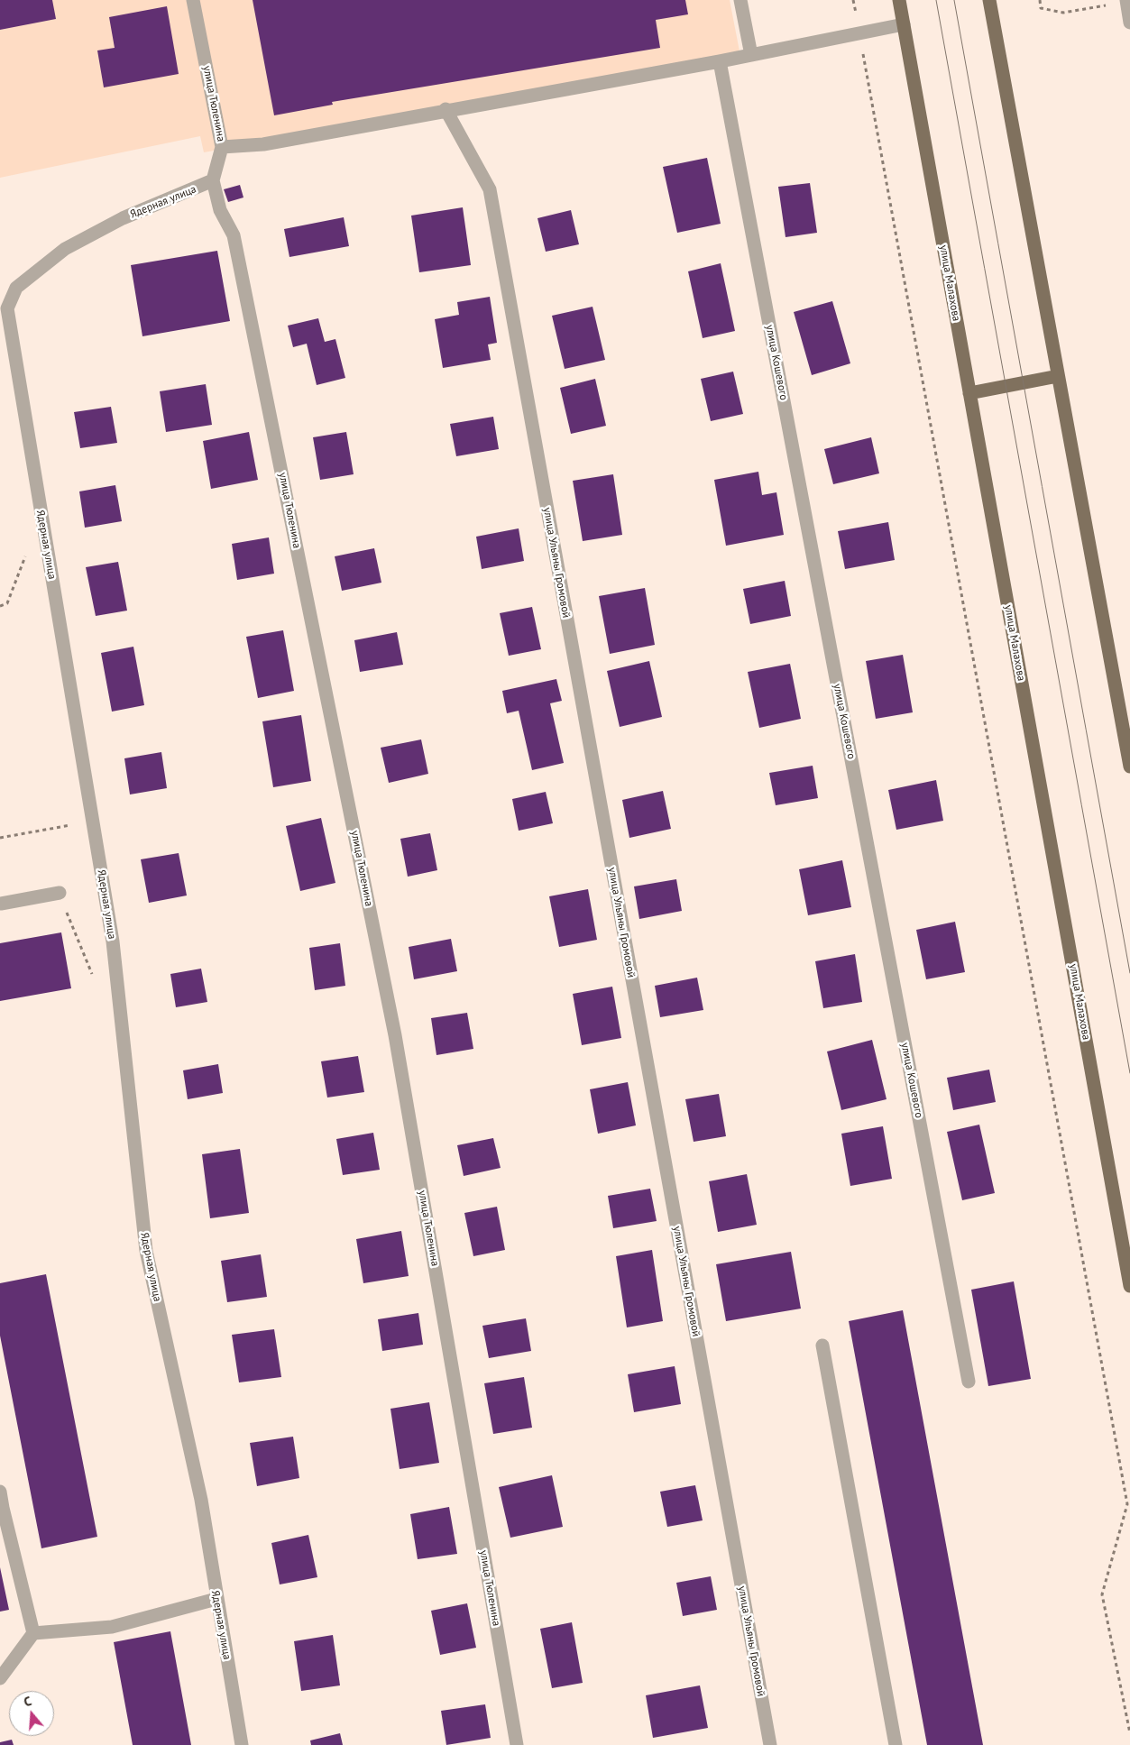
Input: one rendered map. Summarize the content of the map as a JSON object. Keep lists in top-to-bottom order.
{
  "streets": {
    "main road": ["улица Малахова"],
    "street": [
      "улица Тюленина",
      "Ядерная улица",
      "улица Кошевого",
      "улица Ульяны Громовой"
    ]
  },
  "crossings": [
    ["улица Тюленина", "Ядерная улица"]
  ],
  "north": "top"
}
